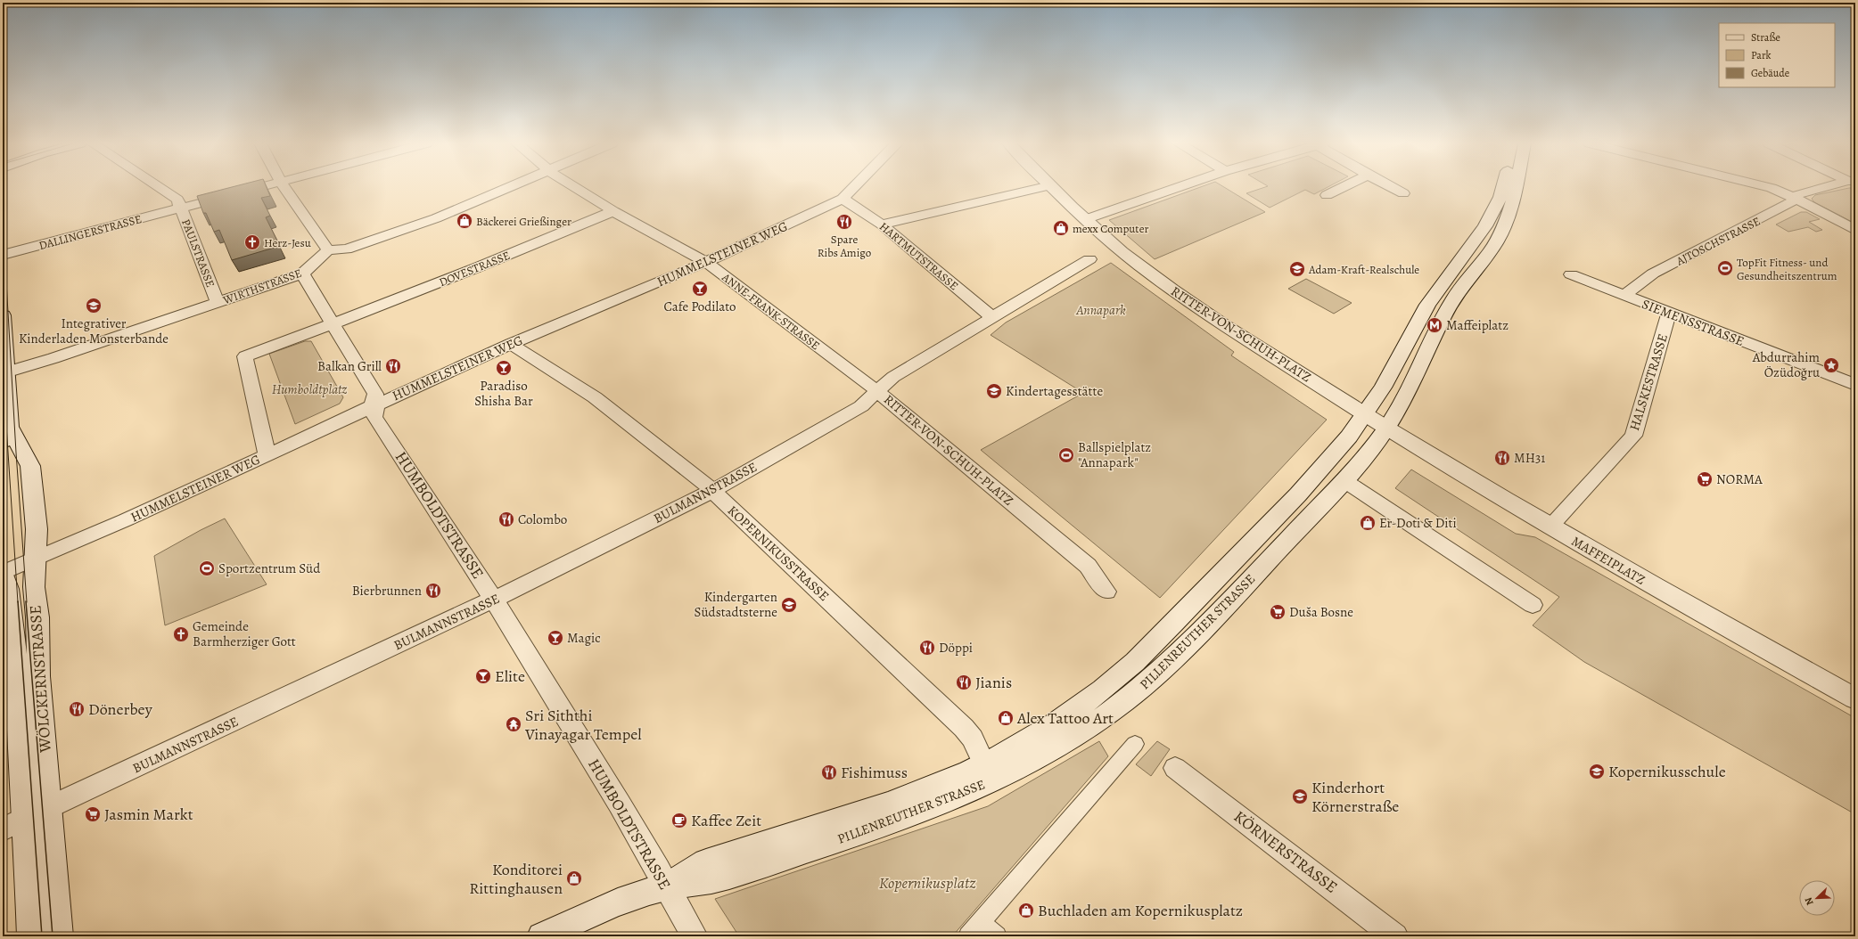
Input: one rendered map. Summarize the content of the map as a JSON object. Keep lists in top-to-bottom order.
{
  "streets": {
    "main road": [
      "RITTER-VON-SCHUH-PLATZ",
      "MAFFEIPLATZ",
      "PILLENREUTHER STRASSE",
      "WÖLCKERNSTRASSE"
    ],
    "street": [
      "DALLINGERSTRASSE",
      "AJTOSCHSTRASSE",
      "PAULSTRASSE",
      "HUMMELSTEINER WEG",
      "HARTMUTSTRASSE",
      "DOVESTRASSE",
      "WIRTHSTRASSE",
      "ANNE-FRANK-STRASSE",
      "SIEMENSSTRASSE",
      "HALSKESTRASSE",
      "BULMANNSTRASSE",
      "HUMBOLDTSTRASSE",
      "KOPERNIKUSSTRASSE",
      "KÖRNERSTRASSE"
    ]
  },
  "crossings": [
    ["DALLINGERSTRASSE", "PAULSTRASSE"],
    ["AJTOSCHSTRASSE", "SIEMENSSTRASSE"],
    ["PAULSTRASSE", "WIRTHSTRASSE"],
    ["HUMMELSTEINER WEG", "HARTMUTSTRASSE"],
    ["HUMMELSTEINER WEG", "ANNE-FRANK-STRASSE"],
    ["HUMMELSTEINER WEG", "HUMBOLDTSTRASSE"],
    ["HUMMELSTEINER WEG", "KOPERNIKUSSTRASSE"],
    ["HUMMELSTEINER WEG", "WÖLCKERNSTRASSE"],
    ["HARTMUTSTRASSE", "RITTER-VON-SCHUH-PLATZ"],
    ["DOVESTRASSE", "ANNE-FRANK-STRASSE"],
    ["WIRTHSTRASSE", "WÖLCKERNSTRASSE"],
    ["ANNE-FRANK-STRASSE", "RITTER-VON-SCHUH-PLATZ"],
    ["ANNE-FRANK-STRASSE", "BULMANNSTRASSE"],
    ["SIEMENSSTRASSE", "HALSKESTRASSE"],
    ["RITTER-VON-SCHUH-PLATZ", "BULMANNSTRASSE"],
    ["RITTER-VON-SCHUH-PLATZ", "MAFFEIPLATZ"],
    ["RITTER-VON-SCHUH-PLATZ", "PILLENREUTHER STRASSE"],
    ["HALSKESTRASSE", "MAFFEIPLATZ"],
    ["BULMANNSTRASSE", "HUMBOLDTSTRASSE"],
    ["BULMANNSTRASSE", "KOPERNIKUSSTRASSE"],
    ["BULMANNSTRASSE", "WÖLCKERNSTRASSE"],
    ["HUMBOLDTSTRASSE", "PILLENREUTHER STRASSE"],
    ["KOPERNIKUSSTRASSE", "PILLENREUTHER STRASSE"],
    ["MAFFEIPLATZ", "PILLENREUTHER STRASSE"]
  ],
  "parks": ["Annapark", "Humboldtplatz", "Kopernikusplatz"],
  "places": {
    "shop": [
      "Bäckerei Grießinger",
      "mexx Computer",
      "Er-Doti & Diti",
      "Alex Tattoo Art",
      "Konditorei Rittinghausen",
      "Buchladen am Kopernikusplatz"
    ],
    "restaurant": [
      "Spare Ribs Amigo",
      "Balkan Grill",
      "MH31",
      "Colombo",
      "Bierbrunnen",
      "Döppi",
      "Jianis",
      "Dönerbey",
      "Fishimuss"
    ],
    "church": ["Herz-Jesu", "Gemeinde Barmherziger Gott"],
    "sports": ["TopFit Fitness- und Gesundheitszentrum", "Ballspielplatz \"Annapark\"", "Sportzentrum Süd"],
    "school or university": [
      "Adam-Kraft-Realschule",
      "Integrativer Kinderladen Monsterbande",
      "Kindertagesstätte",
      "Kindergarten Südstadtsterne",
      "Kopernikusschule",
      "Kinderhort Körnerstraße"
    ],
    "bar": [
      "Cafe Podilato",
      "Paradiso Shisha Bar",
      "Magic",
      "Elite"
    ],
    "metro station": ["Maffeiplatz"],
    "place": ["Abdurrahim Özüdoğru"],
    "supermarket": ["NORMA", "Duša Bosne", "Jasmin Markt"],
    "temple": ["Sri Siththi Vinayagar Tempel"],
    "cafe": ["Kaffee Zeit"]
  },
  "legend": ["Straße", "Park", "Gebäude"],
  "north": "bottom left"
}
